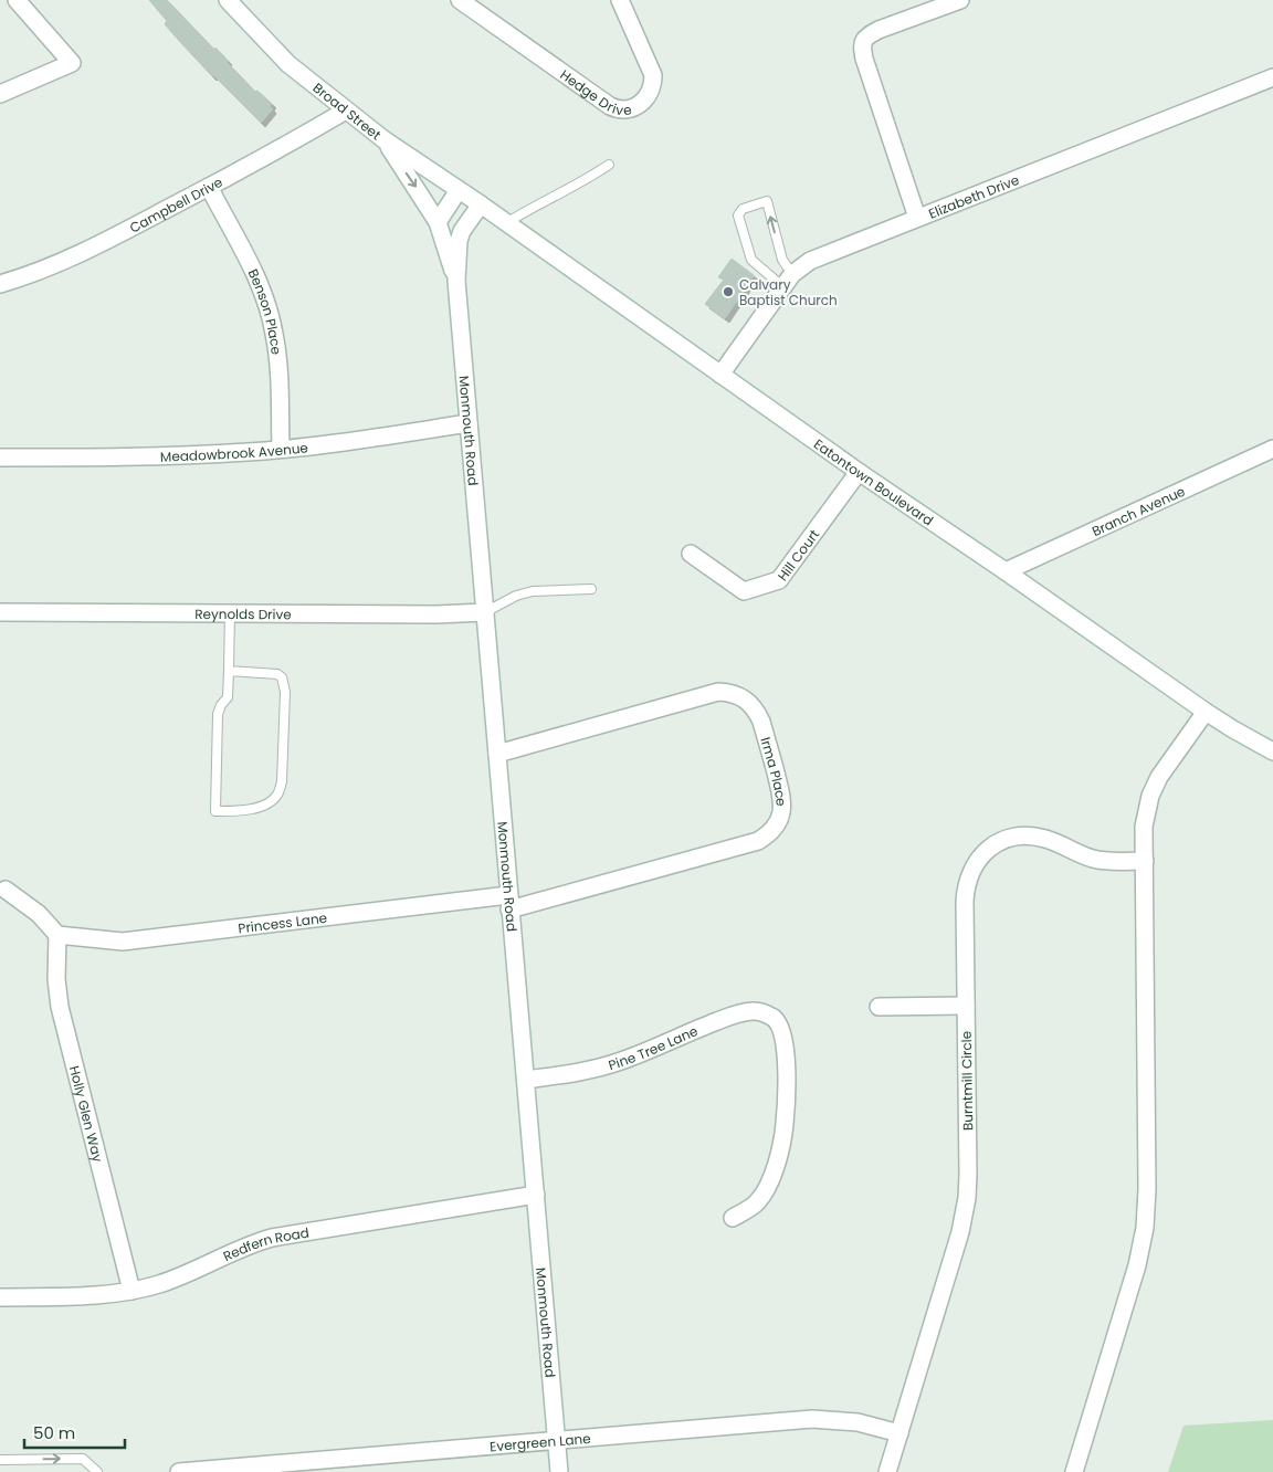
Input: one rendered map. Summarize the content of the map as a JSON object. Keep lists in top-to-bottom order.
{
  "streets": {
    "street": [
      "Hedge Drive",
      "Broad Street",
      "Elizabeth Drive",
      "Campbell Drive",
      "Benson Place",
      "Monmouth Road",
      "Meadowbrook Avenue",
      "Eatontown Boulevard",
      "Branch Avenue",
      "Hill Court",
      "Reynolds Drive",
      "Irma Place",
      "Princess Lane",
      "Pine Tree Lane",
      "Burntmill Circle",
      "Holly Glen Way",
      "Redfern Road",
      "Evergreen Lane"
    ]
  },
  "crossings": [
    ["Broad Street", "Campbell Drive"],
    ["Broad Street", "Monmouth Road"],
    ["Broad Street", "Eatontown Boulevard"],
    ["Elizabeth Drive", "Eatontown Boulevard"],
    ["Campbell Drive", "Benson Place"],
    ["Benson Place", "Meadowbrook Avenue"],
    ["Monmouth Road", "Meadowbrook Avenue"],
    ["Monmouth Road", "Eatontown Boulevard"],
    ["Monmouth Road", "Reynolds Drive"],
    ["Monmouth Road", "Irma Place"],
    ["Monmouth Road", "Princess Lane"],
    ["Monmouth Road", "Pine Tree Lane"],
    ["Monmouth Road", "Redfern Road"],
    ["Monmouth Road", "Evergreen Lane"],
    ["Eatontown Boulevard", "Branch Avenue"],
    ["Eatontown Boulevard", "Hill Court"],
    ["Irma Place", "Princess Lane"],
    ["Princess Lane", "Holly Glen Way"],
    ["Burntmill Circle", "Evergreen Lane"],
    ["Holly Glen Way", "Redfern Road"]
  ],
  "places": ["Calvary Baptist Church"],
  "scale_bar": "50 m"
}
